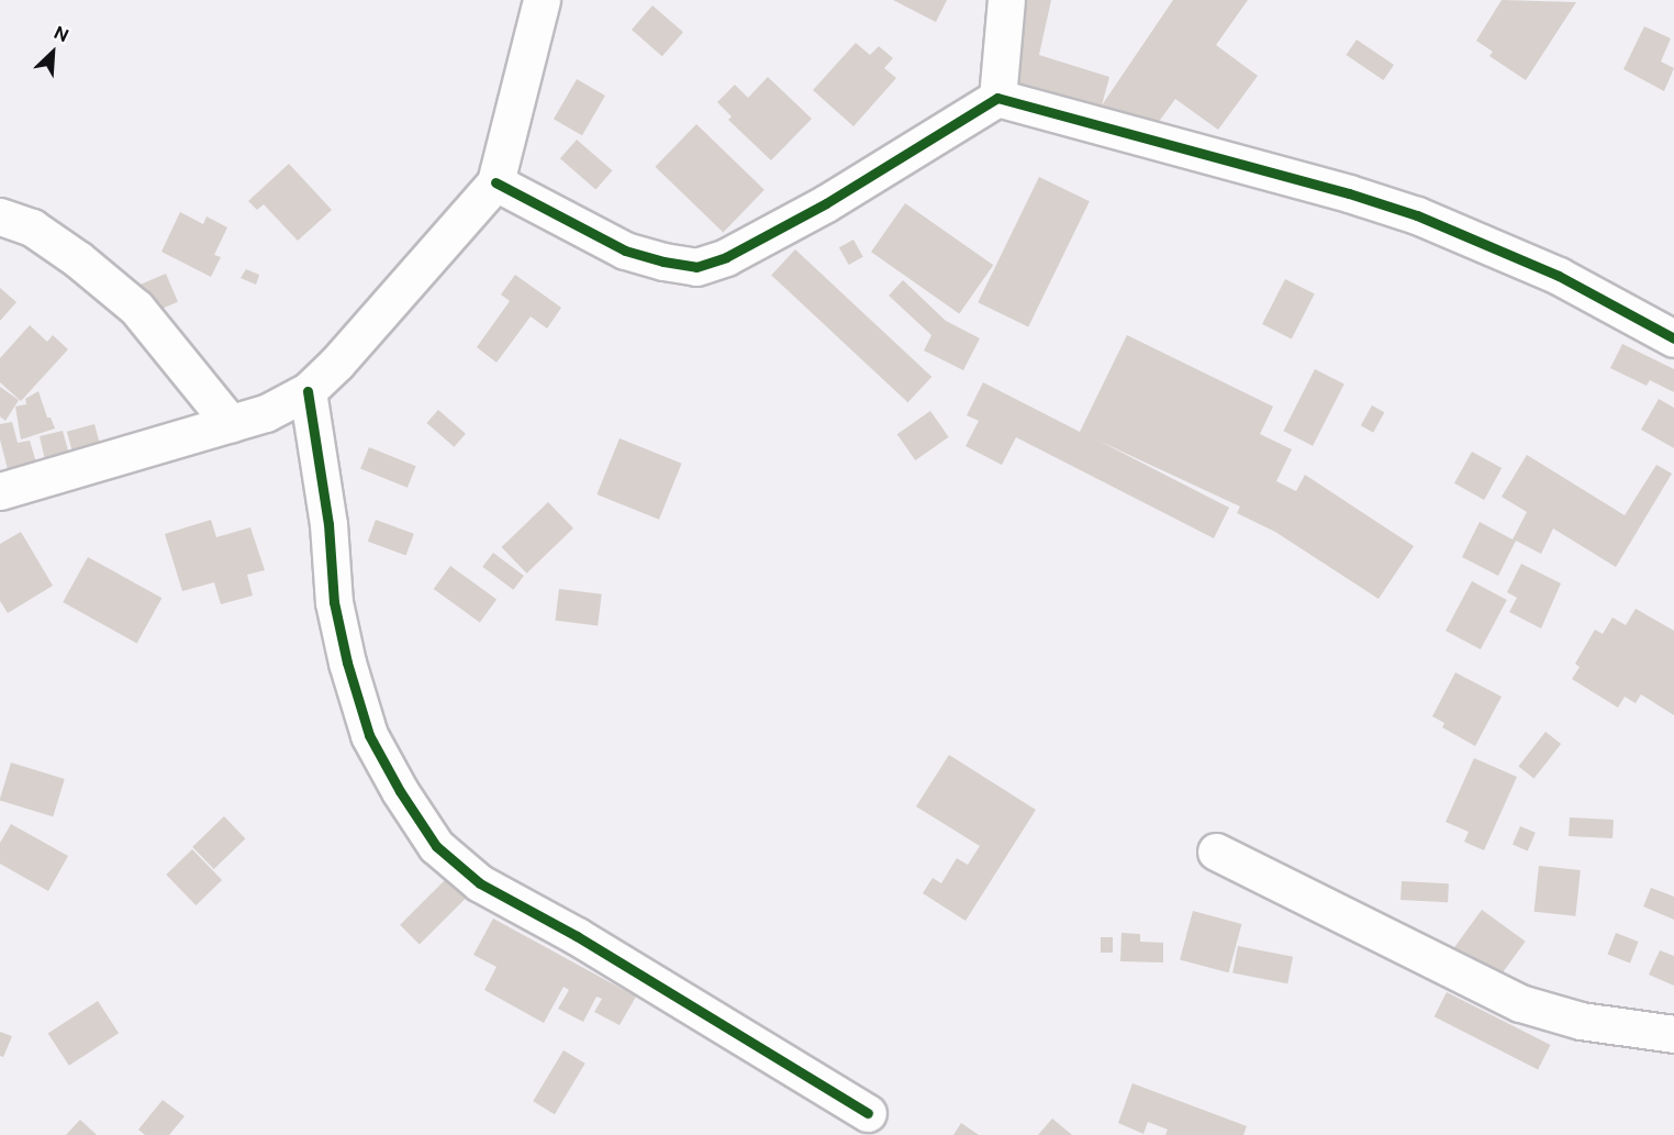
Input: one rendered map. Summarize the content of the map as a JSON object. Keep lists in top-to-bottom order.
{
  "north": "top right"
}
